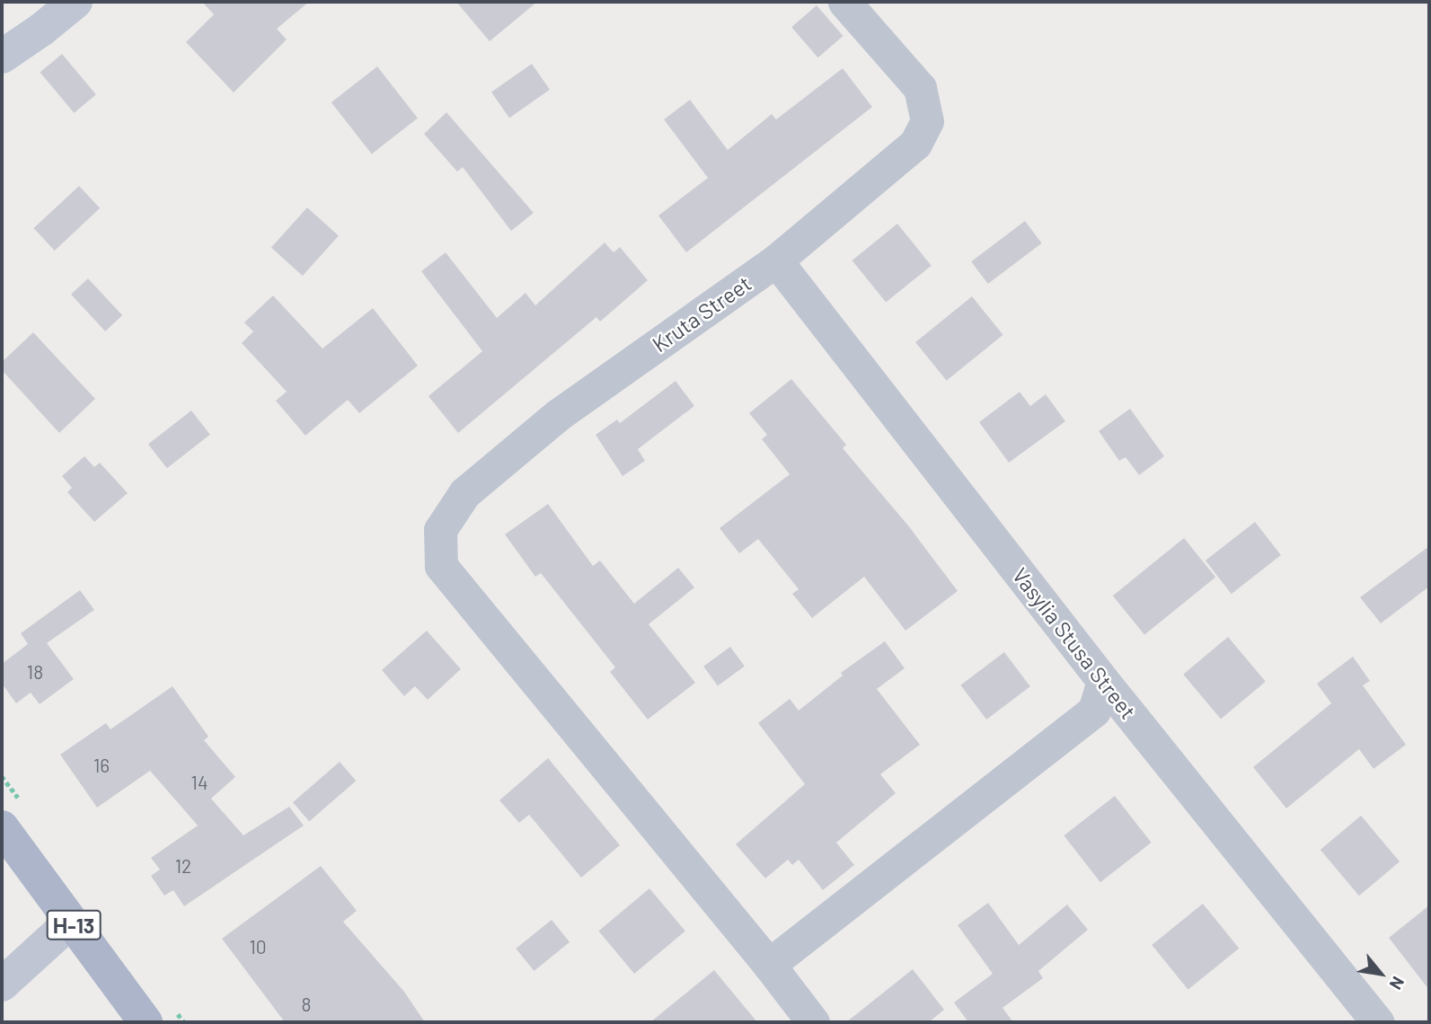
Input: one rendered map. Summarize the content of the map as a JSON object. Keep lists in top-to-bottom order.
{
  "streets": {
    "main road": ["Н-13"],
    "street": ["Kruta Street", "Vasylia Stusa Street"]
  },
  "crossings": [
    ["Kruta Street", "Vasylia Stusa Street"]
  ],
  "house_numbers": [
    "18",
    "16",
    "14",
    "12",
    "10",
    "8"
  ],
  "north": "bottom right"
}
